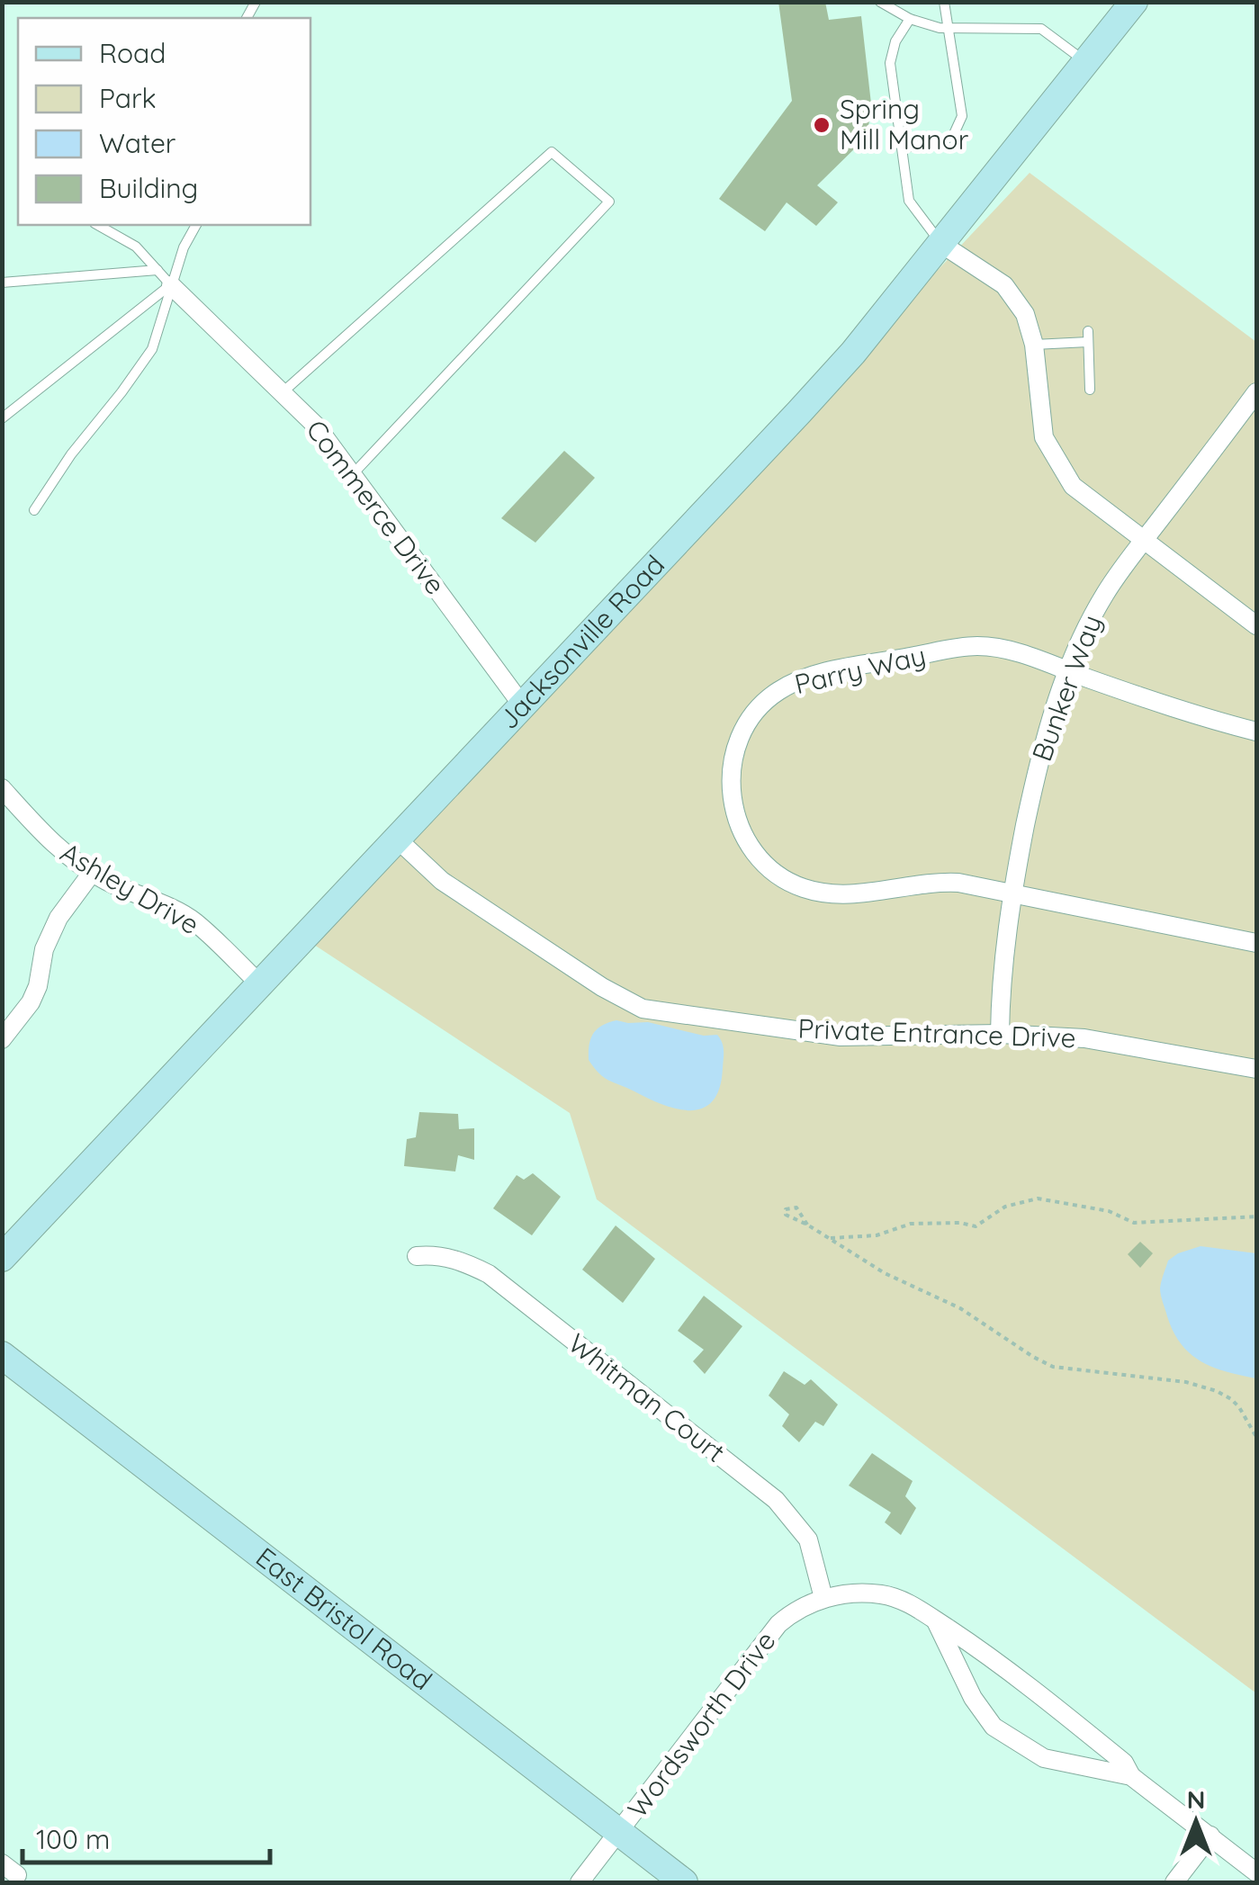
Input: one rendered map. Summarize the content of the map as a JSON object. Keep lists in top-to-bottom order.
{
  "streets": {
    "main road": ["Jacksonville Road", "East Bristol Road"],
    "street": [
      "Commerce Drive",
      "Parry Way",
      "Bunker Way",
      "Ashley Drive",
      "Private Entrance Drive",
      "Whitman Court",
      "Wordsworth Drive"
    ]
  },
  "crossings": [
    ["Commerce Drive", "Jacksonville Road"],
    ["Jacksonville Road", "Ashley Drive"],
    ["Jacksonville Road", "Private Entrance Drive"],
    ["Parry Way", "Bunker Way"],
    ["Bunker Way", "Private Entrance Drive"],
    ["Whitman Court", "Wordsworth Drive"],
    ["East Bristol Road", "Wordsworth Drive"]
  ],
  "places": ["Spring Mill Manor"],
  "legend": [
    "Road",
    "Park",
    "Water",
    "Building"
  ],
  "scale_bar": "100 m",
  "north": "top"
}
